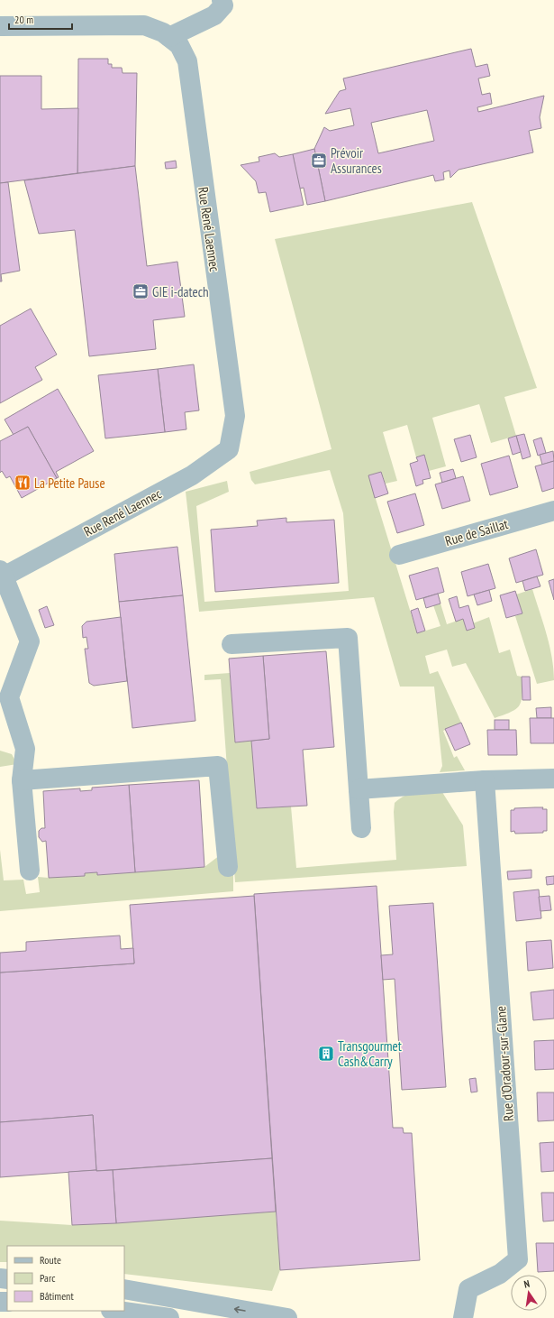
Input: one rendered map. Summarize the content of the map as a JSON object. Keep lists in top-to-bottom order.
{
  "streets": {
    "street": ["Rue René Laennec", "Rue de Saillat", "Rue d'Oradour-sur-Glane"]
  },
  "places": {
    "office": ["Prévoir Assurances", "GIE i-datech"],
    "restaurant": ["La Petite Pause"],
    "building": ["Transgourmet Cash&Carry"]
  },
  "legend": ["Route", "Parc", "Bâtiment"],
  "scale_bar": "20 m",
  "north": "top"
}
